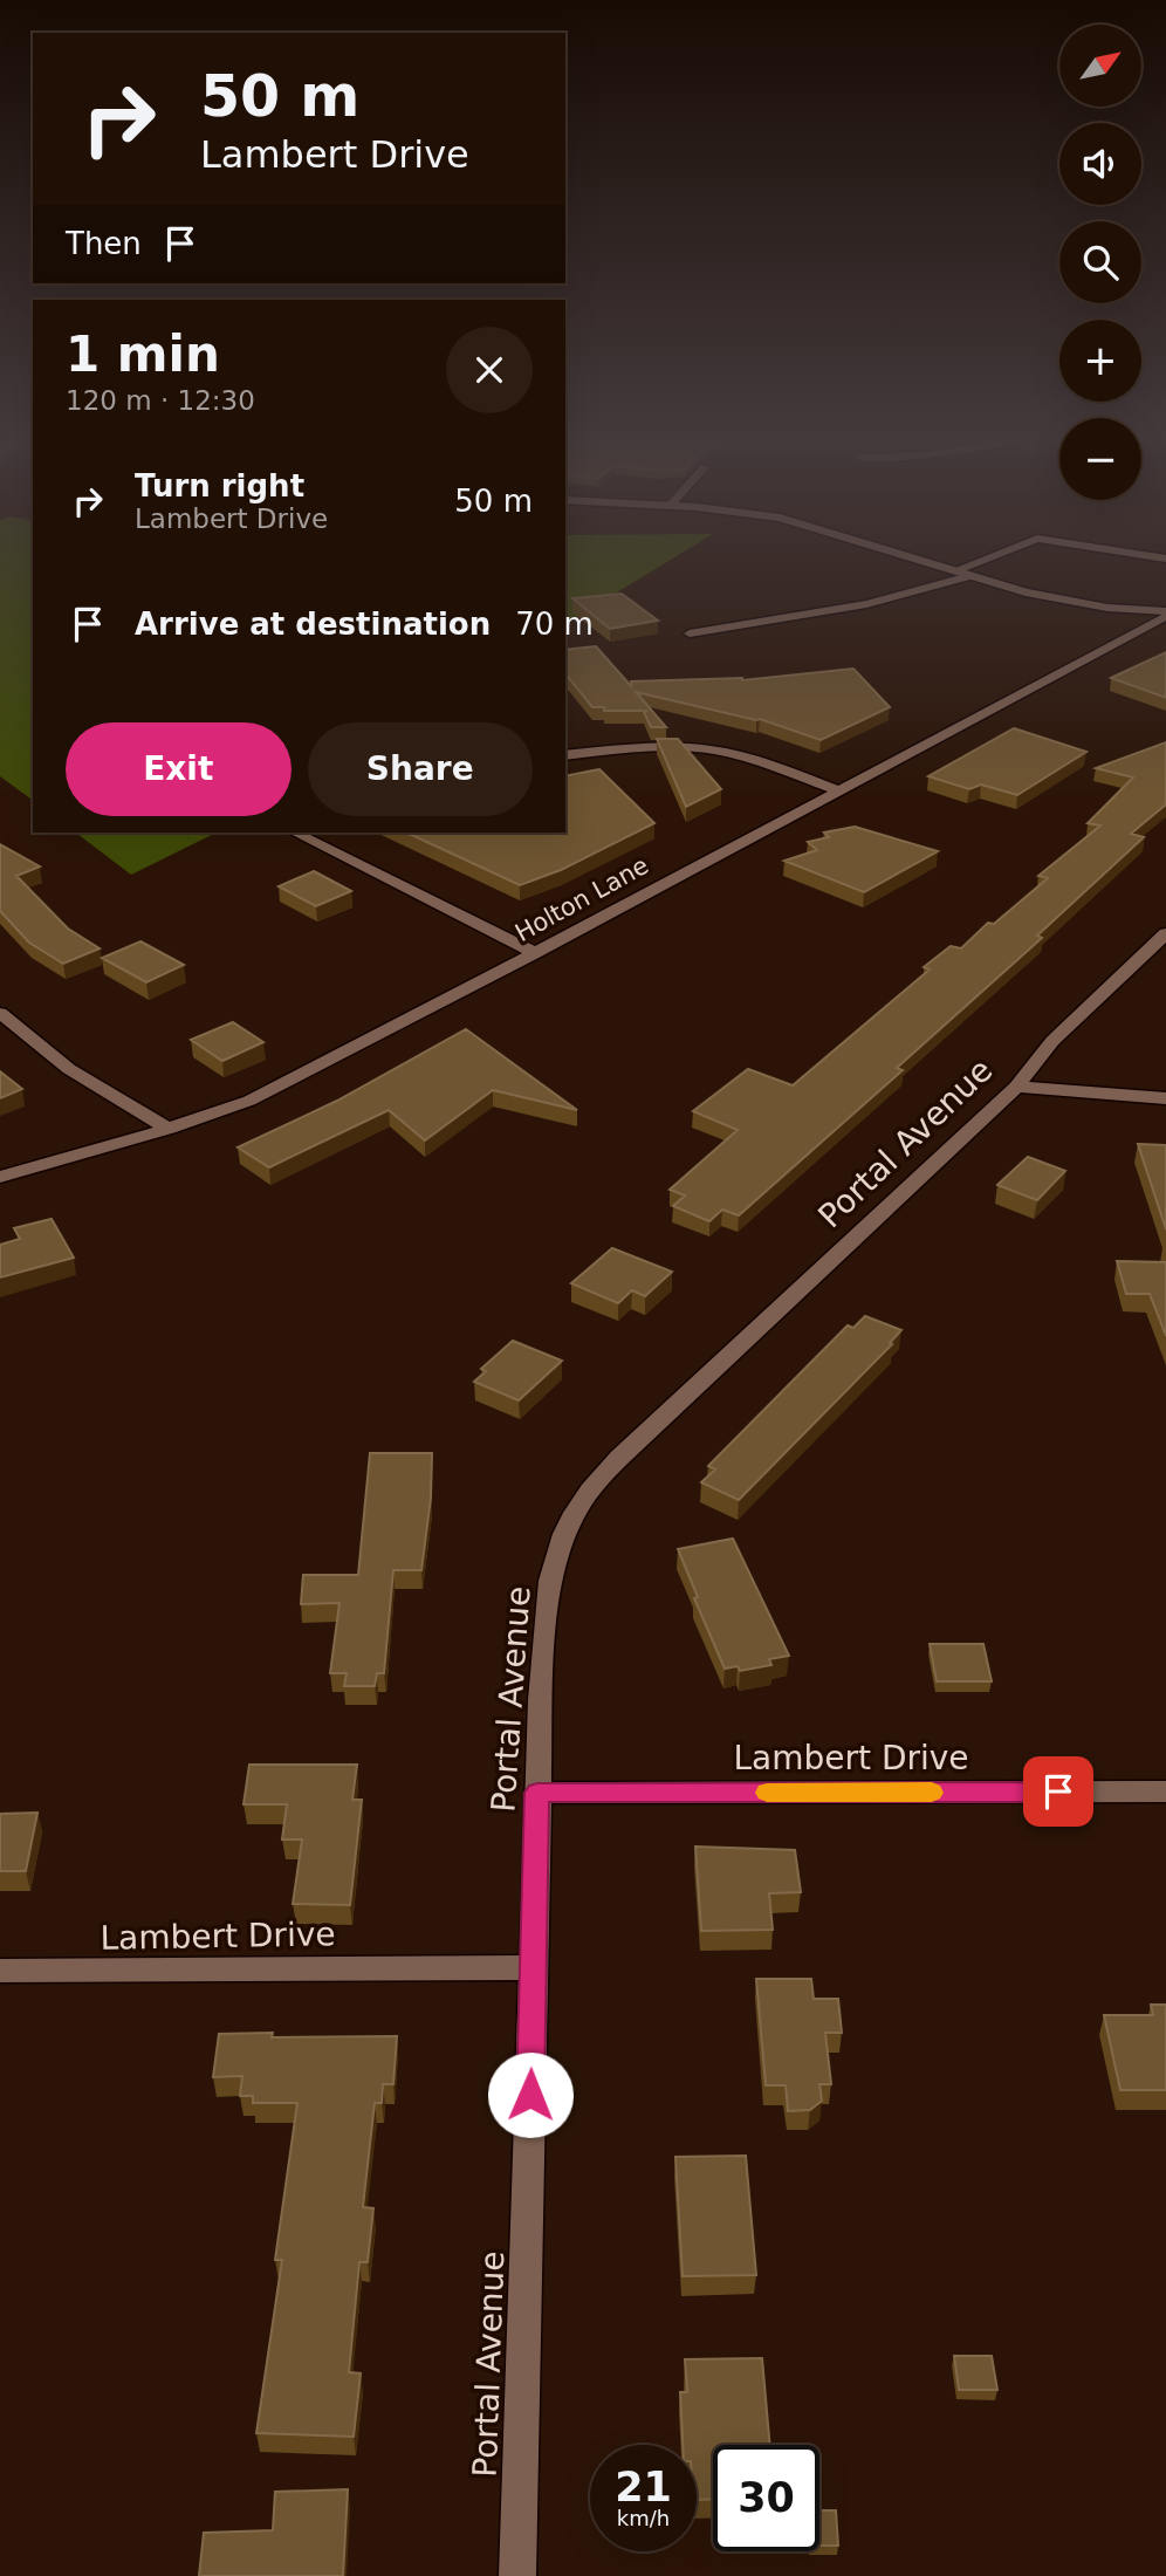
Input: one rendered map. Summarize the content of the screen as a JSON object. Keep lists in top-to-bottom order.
{
  "streets": {
    "street": ["Holton Lane", "Portal Avenue", "Lambert Drive"]
  },
  "crossings": [
    ["Portal Avenue", "Lambert Drive"]
  ],
  "north": "top right",
  "page": {
    "map_buttons": ["+", "−"],
    "turn": ["50 m", "Lambert Drive"],
    "then": "Then",
    "heading": ["1 min", "120 m · 12:30"],
    "list": [
      {
        "name": "Turn right",
        "note": "Lambert Drive",
        "value": "50 m"
      },
      {
        "name": "Arrive at destination",
        "value": "70 m"
      }
    ],
    "buttons": ["Exit", "Share"],
    "speed": "21 km/h",
    "limit": "30"
  }
}
